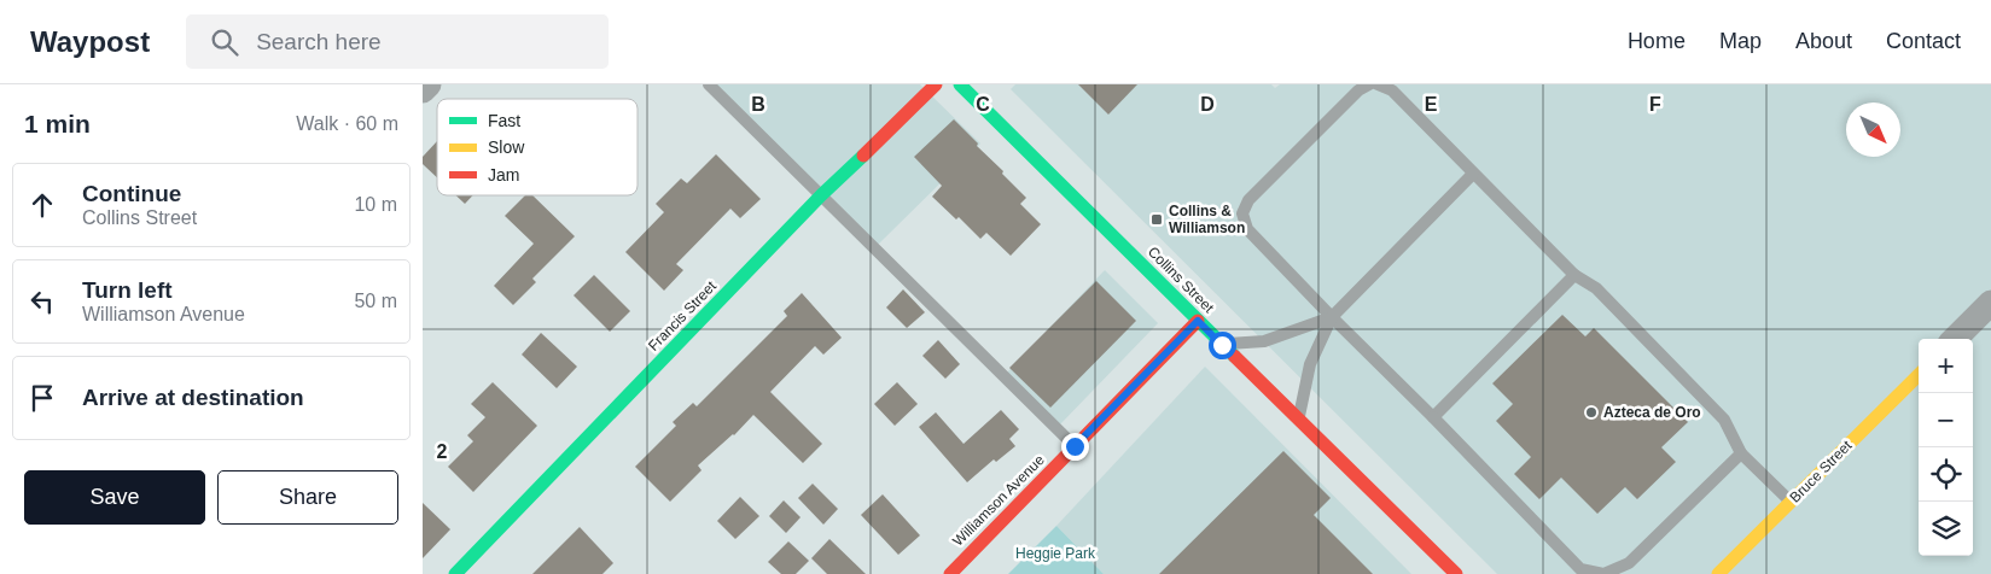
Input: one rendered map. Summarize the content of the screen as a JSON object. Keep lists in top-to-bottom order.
{
  "streets": {
    "street": [
      "Collins Street",
      "Francis Street",
      "Bruce Street",
      "Williamson Avenue"
    ]
  },
  "crossings": [
    ["Collins Street", "Williamson Avenue"]
  ],
  "parks": ["Heggie Park"],
  "places": {
    "transit": ["Collins & Williamson"],
    "other": ["Azteca de Oro"]
  },
  "legend": ["Fast", "Slow", "Jam"],
  "north": "bottom right",
  "page": {
    "header": "Waypost",
    "search": "Search here",
    "nav": [
      "Home",
      "Map",
      "About",
      "Contact"
    ],
    "heading": ["1 min", "Walk · 60 m"],
    "list": [
      ["Continue", "Collins Street", "10 m"],
      ["Turn left", "Williamson Avenue", "50 m"],
      "Arrive at destination"
    ],
    "map_buttons": ["+", "−"],
    "buttons": ["Save", "Share"]
  },
  "grid": {
    "columns": [
      "B",
      "C",
      "D",
      "E",
      "F"
    ],
    "rows": ["2"]
  }
}
